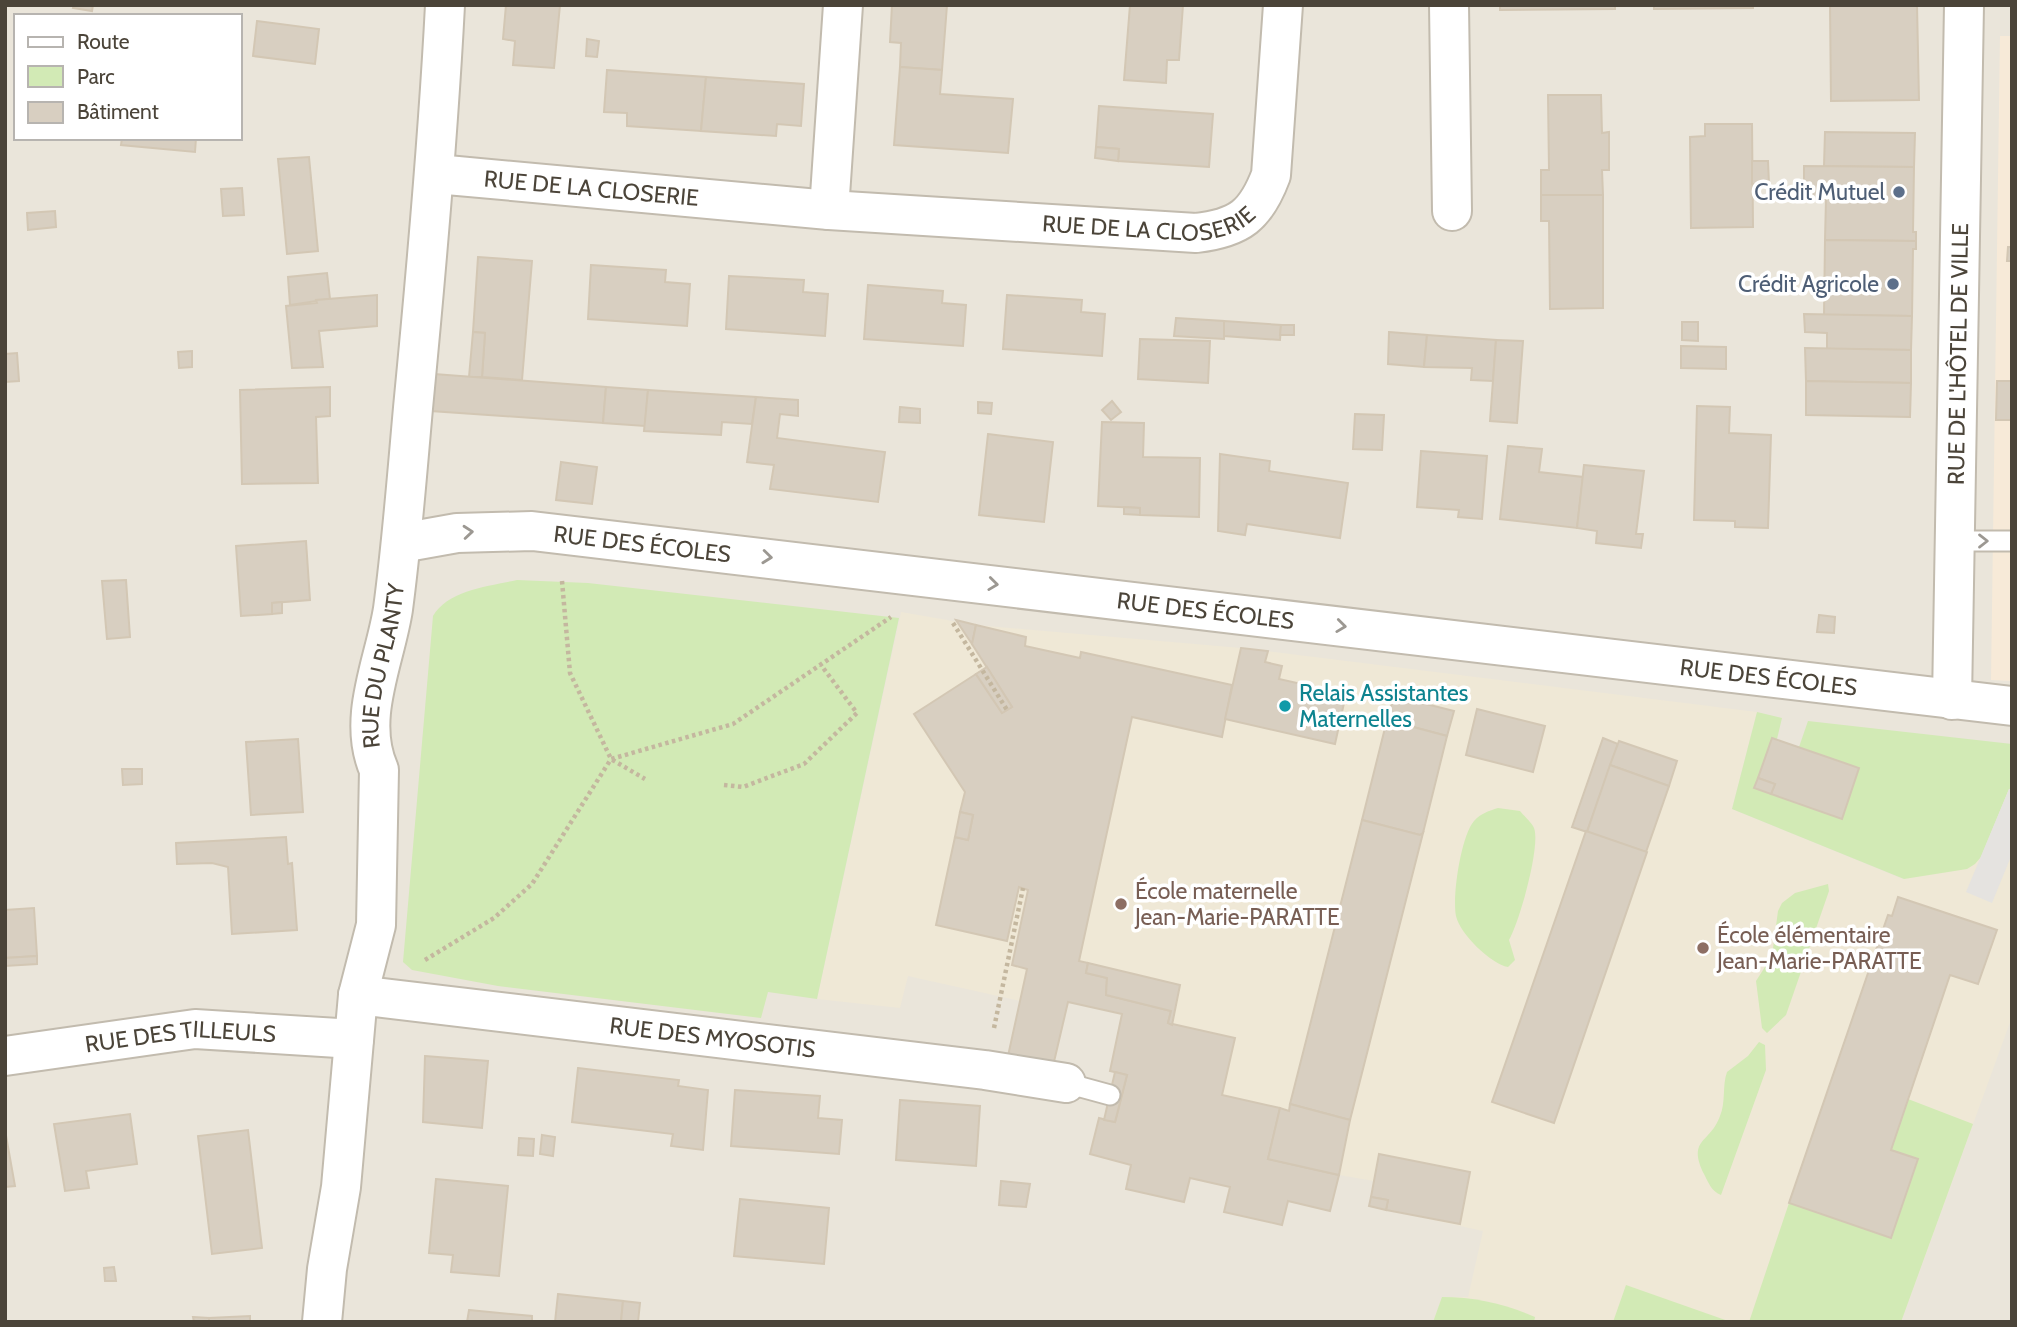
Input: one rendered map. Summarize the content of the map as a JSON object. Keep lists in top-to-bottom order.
{
  "streets": {
    "street": [
      "RUE DE LA CLOSERIE",
      "RUE DE L'HÔTEL DE VILLE",
      "RUE DES ÉCOLES",
      "RUE DU PLANTY",
      "RUE DES MYOSOTIS",
      "RUE DES TILLEULS"
    ]
  },
  "crossings": [
    ["RUE DE LA CLOSERIE", "RUE DU PLANTY"],
    ["RUE DE L'HÔTEL DE VILLE", "RUE DES ÉCOLES"],
    ["RUE DES ÉCOLES", "RUE DU PLANTY"],
    ["RUE DU PLANTY", "RUE DES MYOSOTIS"],
    ["RUE DU PLANTY", "RUE DES TILLEULS"]
  ],
  "one_way": ["RUE DES ÉCOLES"],
  "places": [
    "Crédit Mutuel",
    "Crédit Agricole",
    "Relais Assistantes Maternelles",
    "École maternelle Jean-Marie-PARATTE",
    "École élémentaire Jean-Marie-PARATTE"
  ],
  "legend": ["Route", "Parc", "Bâtiment"]
}
